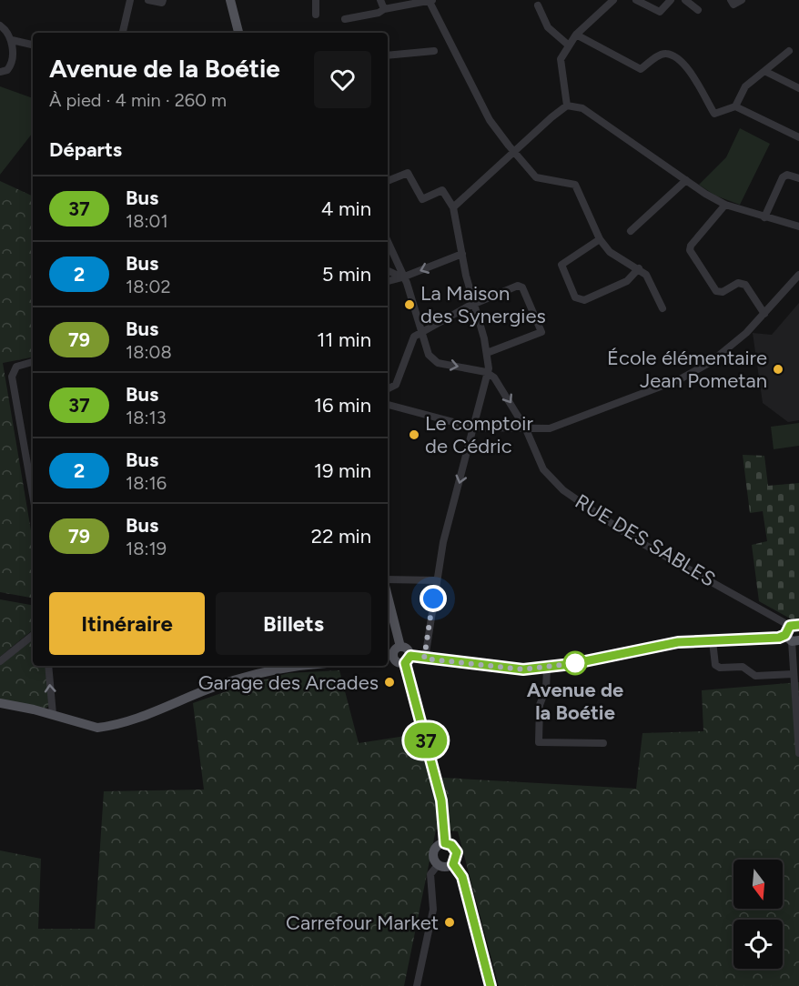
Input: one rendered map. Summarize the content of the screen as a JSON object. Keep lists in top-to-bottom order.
{
  "streets": {
    "street": ["RUE DES SABLES"]
  },
  "places": [
    "La Maison des Synergies",
    "École élémentaire Jean Pometan",
    "Le comptoir de Cédric",
    "Avenue de la Boétie",
    "Garage des Arcades",
    "Carrefour Market"
  ],
  "lines": ["bus line 37"],
  "north": "bottom",
  "page": {
    "on_map": "37",
    "heading": [
      ["Avenue de la Boétie", "À pied · 4 min · 260 m"],
      "Départs"
    ],
    "list": [
      {
        "mark": "37",
        "name": "Bus",
        "note": "18:01",
        "value": "4 min"
      },
      {
        "mark": "2",
        "name": "Bus",
        "note": "18:02",
        "value": "5 min"
      },
      {
        "mark": "79",
        "name": "Bus",
        "note": "18:08",
        "value": "11 min"
      },
      {
        "mark": "37",
        "name": "Bus",
        "note": "18:13",
        "value": "16 min"
      },
      {
        "mark": "2",
        "name": "Bus",
        "note": "18:16",
        "value": "19 min"
      },
      {
        "mark": "79",
        "name": "Bus",
        "note": "18:19",
        "value": "22 min"
      }
    ],
    "buttons": ["Itinéraire", "Billets"]
  }
}
